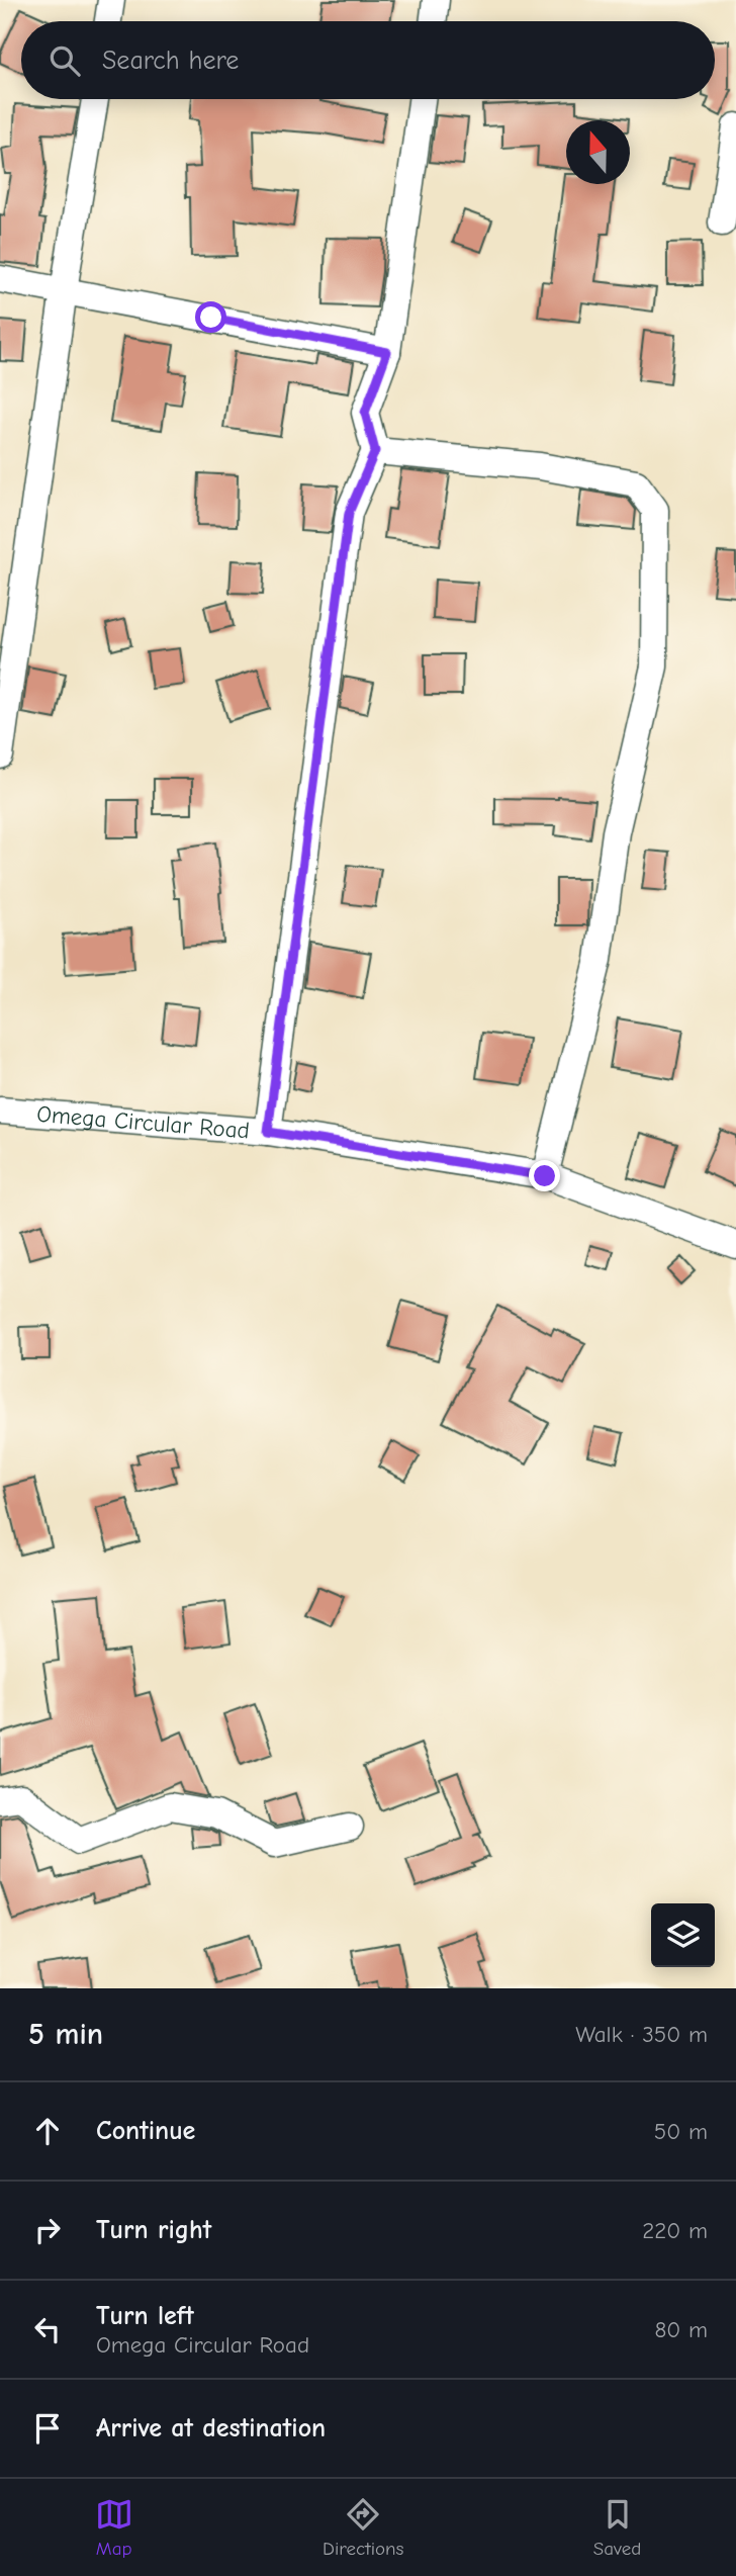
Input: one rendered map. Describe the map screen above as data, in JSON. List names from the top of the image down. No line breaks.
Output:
{"streets":{"street":["Omega Circular Road"]},"north":"top","page":{"search":"Search here","heading":["5 min","Walk · 350 m"],"list":[["Continue","50 m"],["Turn right","220 m"],["Turn left","Omega Circular Road","80 m"],"Arrive at destination"],"nav":["Map","Directions","Saved"]}}
